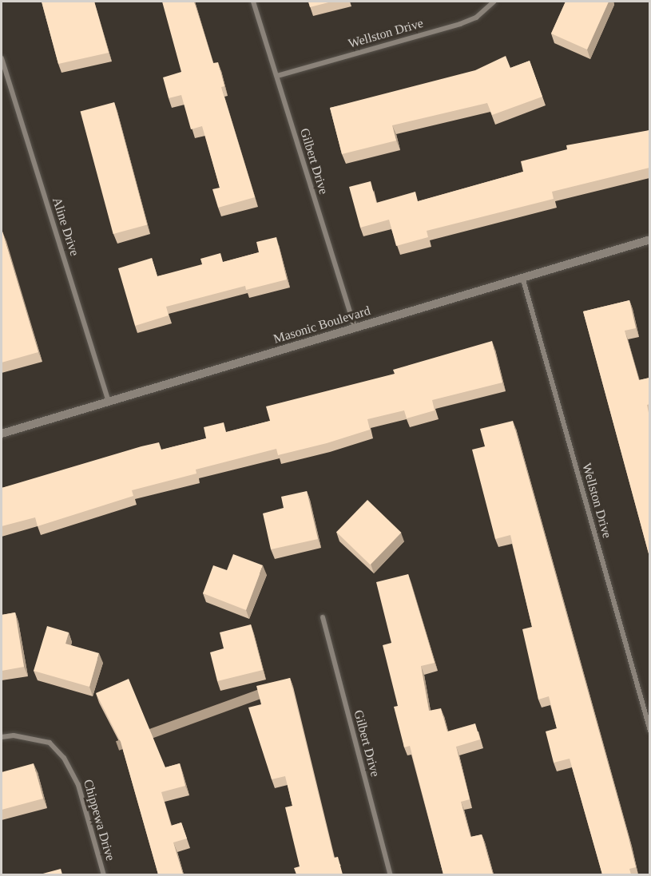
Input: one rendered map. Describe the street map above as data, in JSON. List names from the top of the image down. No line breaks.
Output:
{"streets":{"street":["Wellston Drive","Gilbert Drive","Aline Drive","Masonic Boulevard","Chippewa Drive"]},"crossings":[["Wellston Drive","Gilbert Drive"],["Wellston Drive","Masonic Boulevard"],["Gilbert Drive","Masonic Boulevard"],["Aline Drive","Masonic Boulevard"]]}
